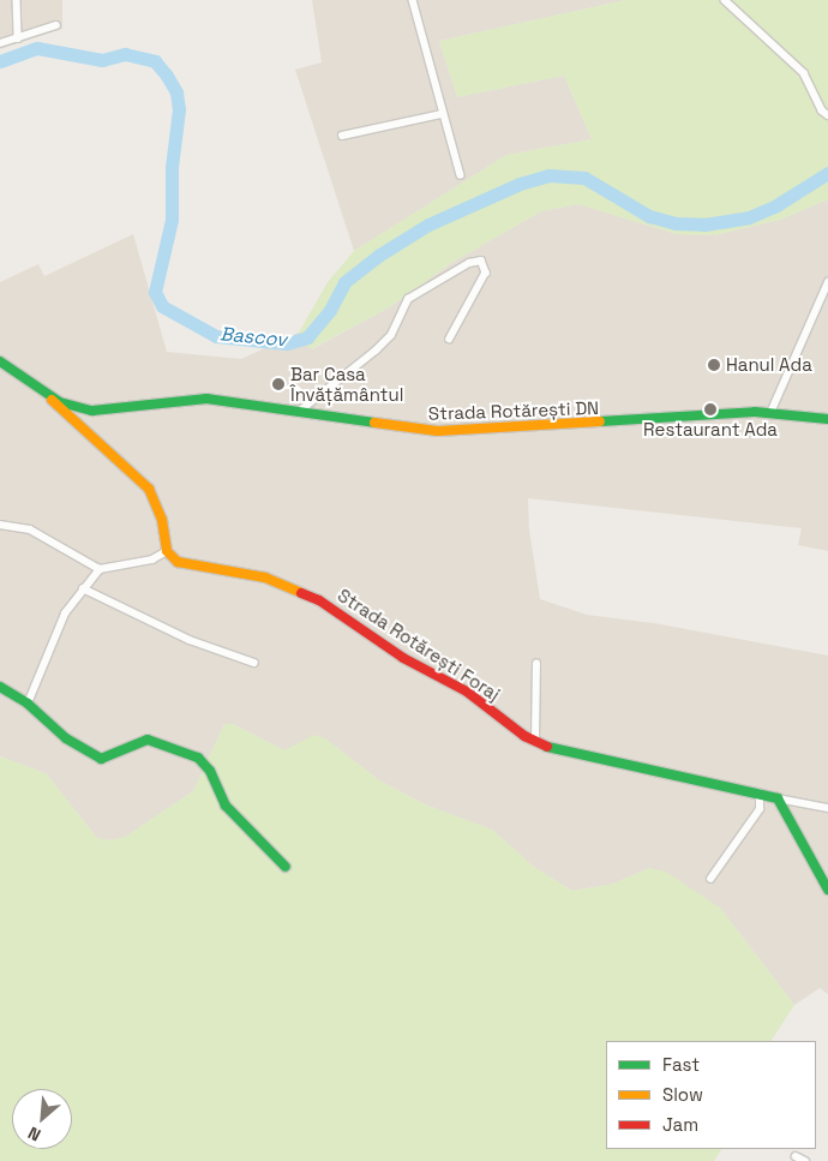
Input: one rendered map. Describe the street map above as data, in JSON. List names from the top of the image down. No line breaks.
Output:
{"streets":{"main road":["Strada Rotărești DN","Strada Rotărești Foraj"]},"water":["Bascov"],"places":["Hanul Ada","Bar Casa Învățământul","Restaurant Ada"],"legend":["Fast","Slow","Jam"],"north":"bottom left"}
